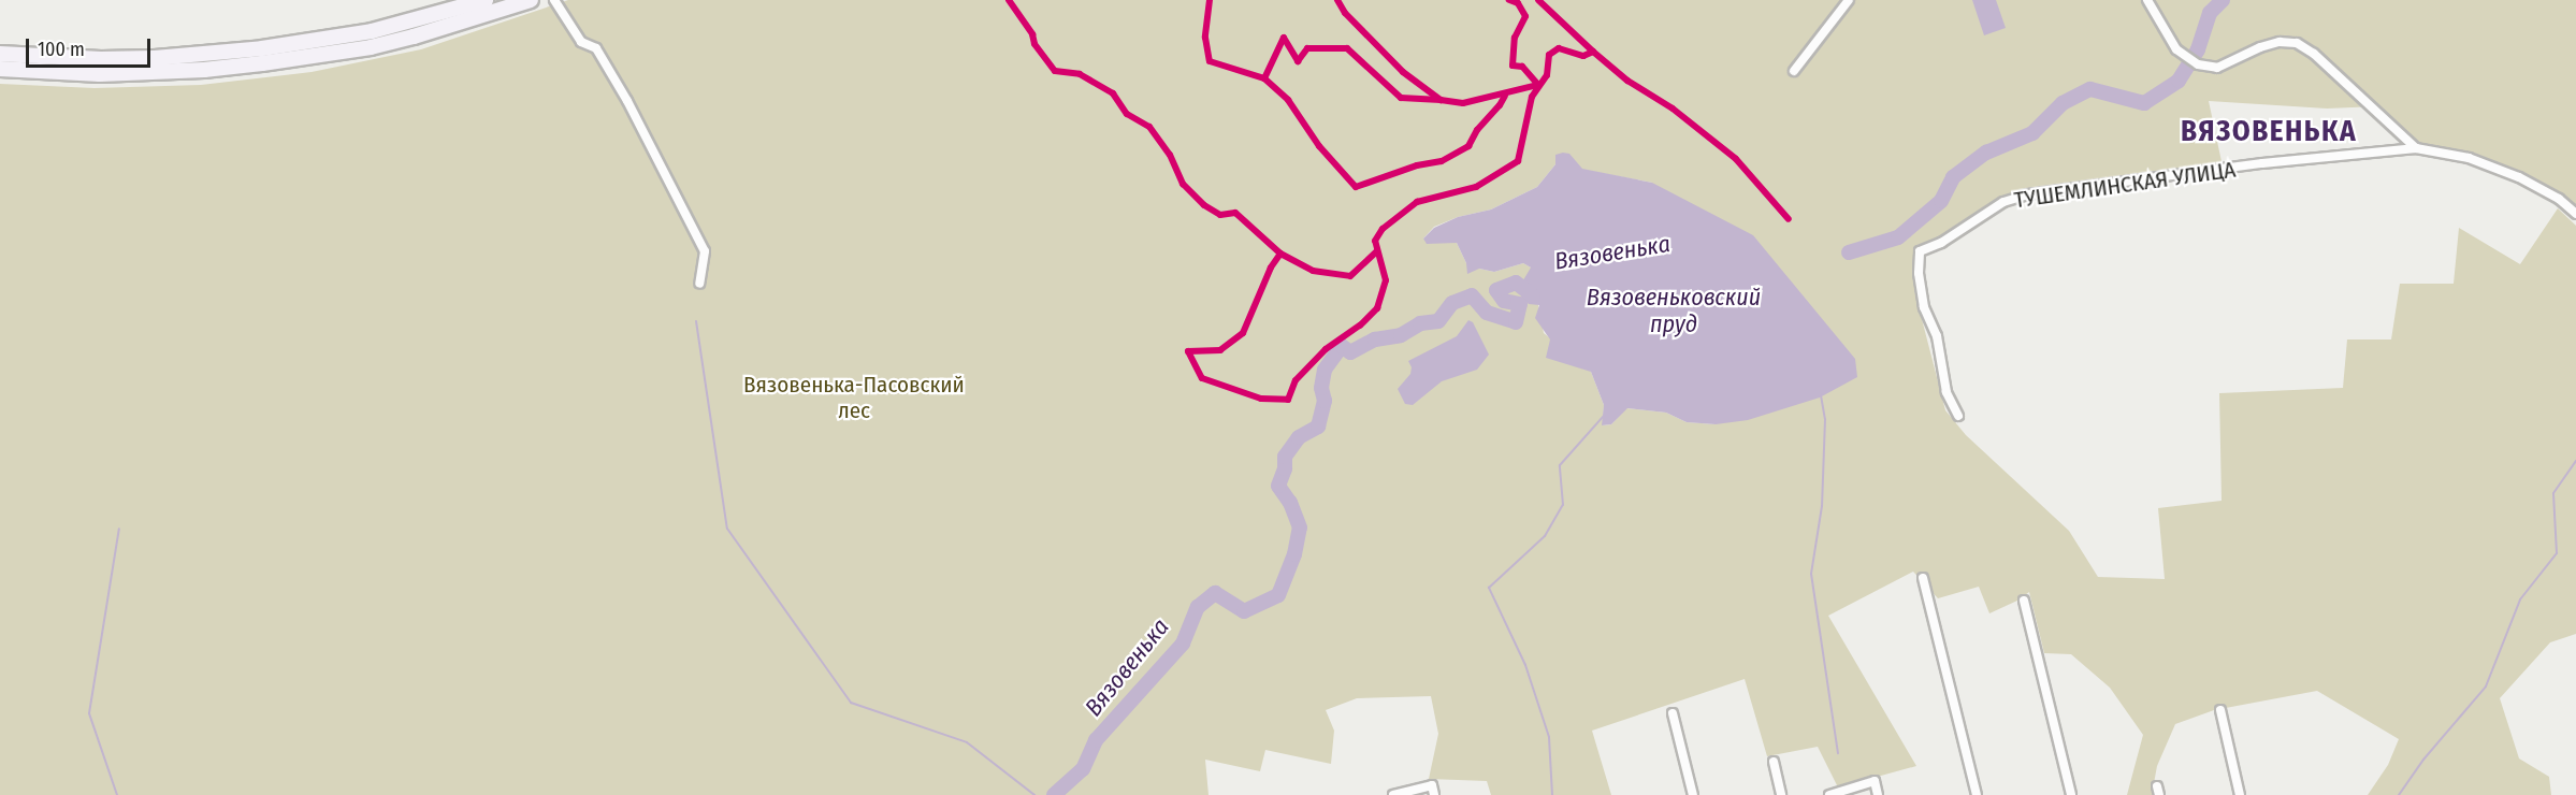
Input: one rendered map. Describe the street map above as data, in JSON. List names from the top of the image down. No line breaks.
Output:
{"streets":{"street":["ТУШЕМЛИНСКАЯ УЛИЦА"]},"districts":["ВЯЗОВЕНЬКА"],"water":["Вязовенька","Вязовеньковский пруд"],"parks":["Вязовенька-Пасовский лес"],"scale_bar":"100 m"}
